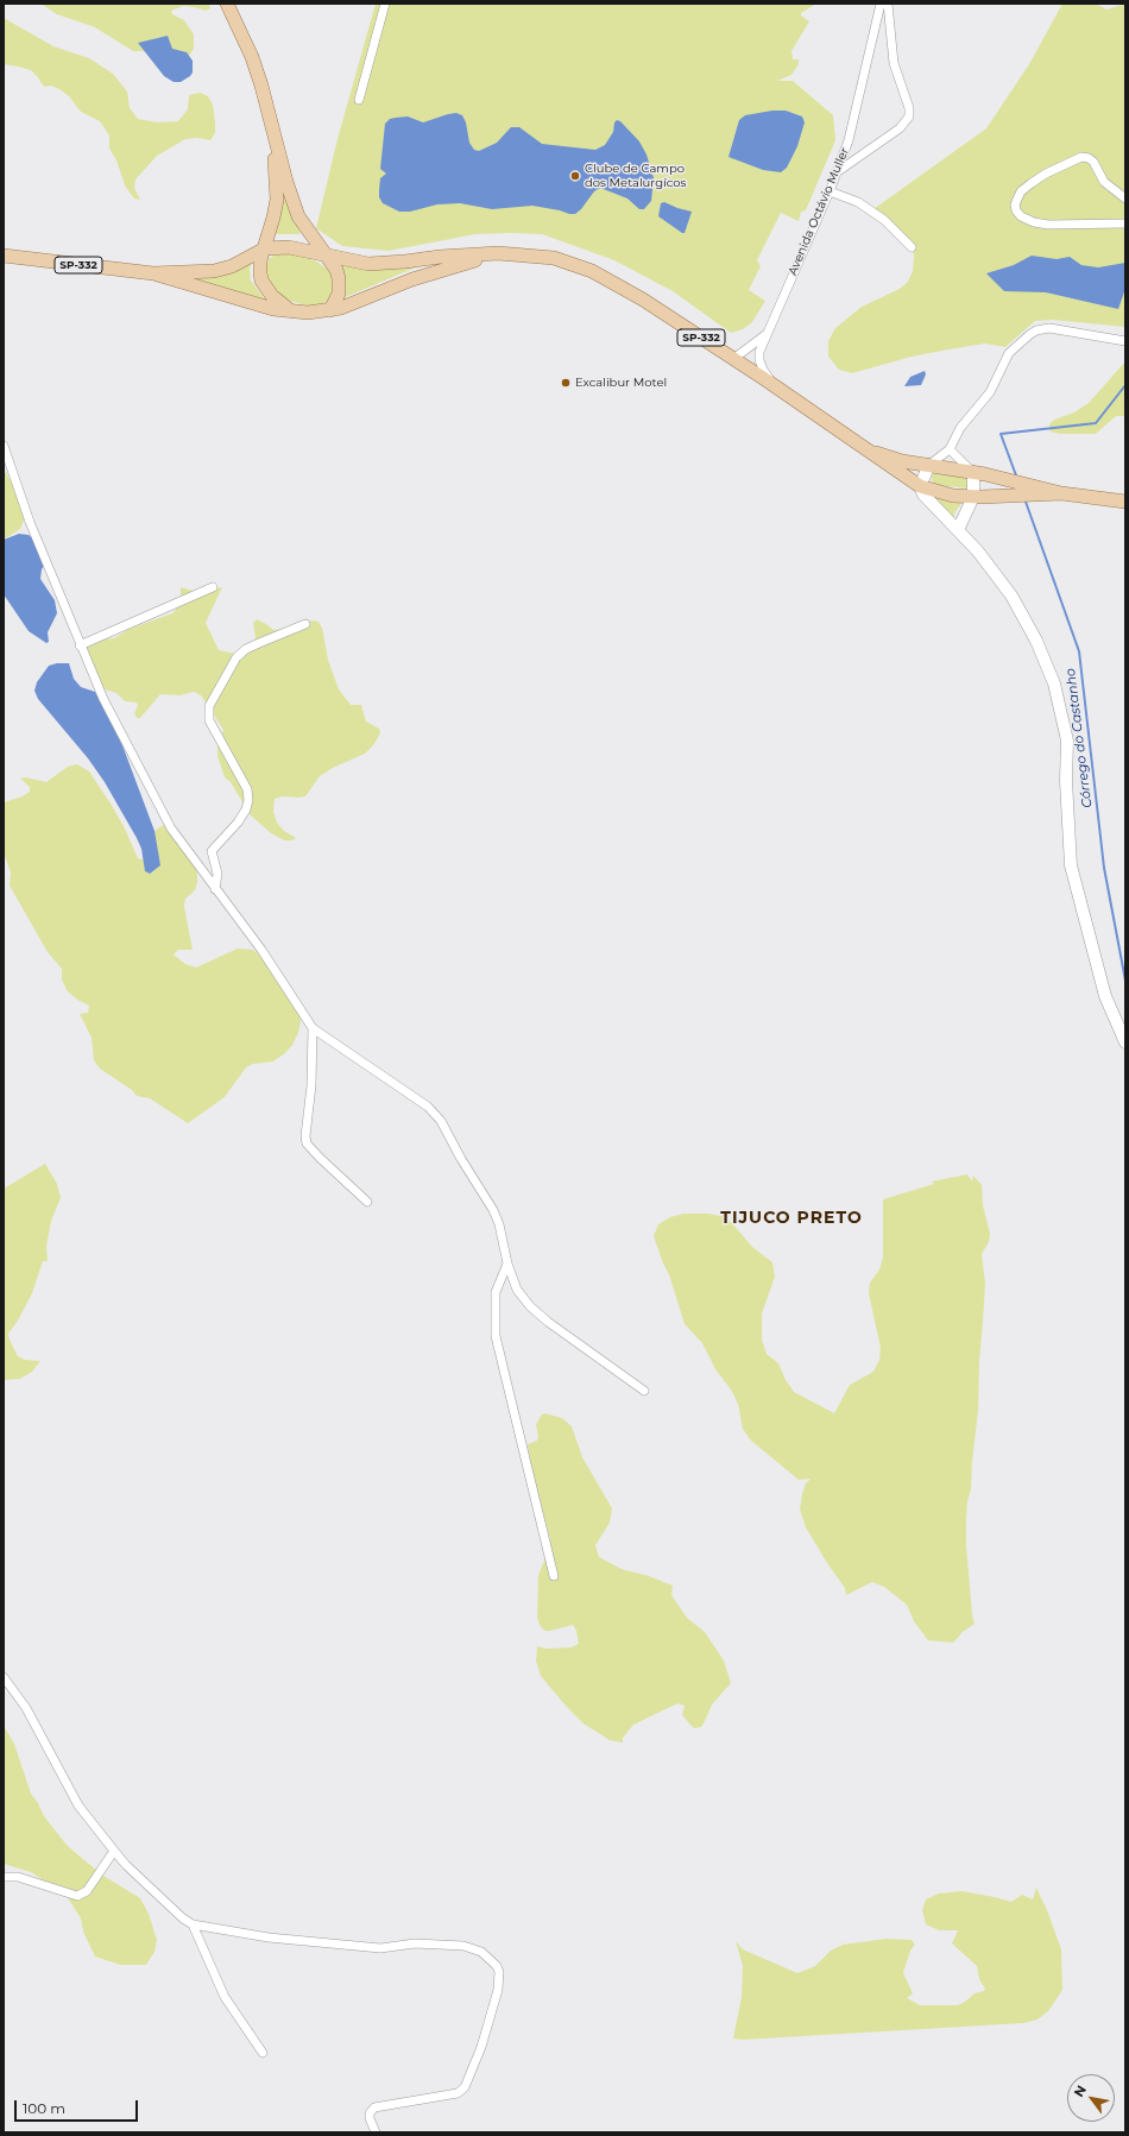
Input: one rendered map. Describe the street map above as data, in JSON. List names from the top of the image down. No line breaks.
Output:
{"streets":{"main road":["SP-332"],"street":["Avenida Octávio Muller"]},"crossings":[["Avenida Octávio Muller","SP-332"]],"districts":["TIJUCO PRETO"],"water":["Córrego do Castanho"],"places":["Clube de Campo dos Metalurgícos","Excalibur Motel"],"scale_bar":"100 m","north":"top left"}
